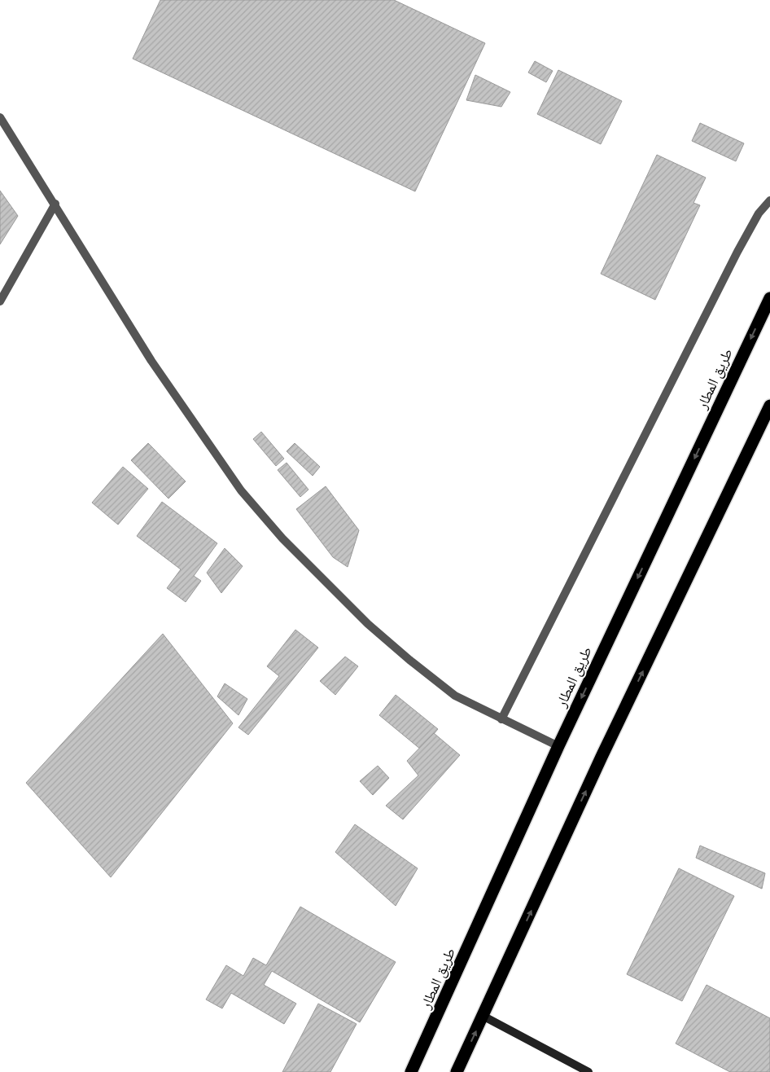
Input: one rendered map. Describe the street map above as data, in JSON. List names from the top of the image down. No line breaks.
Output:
{"streets":{"highway":["طريق المطار"]}}
